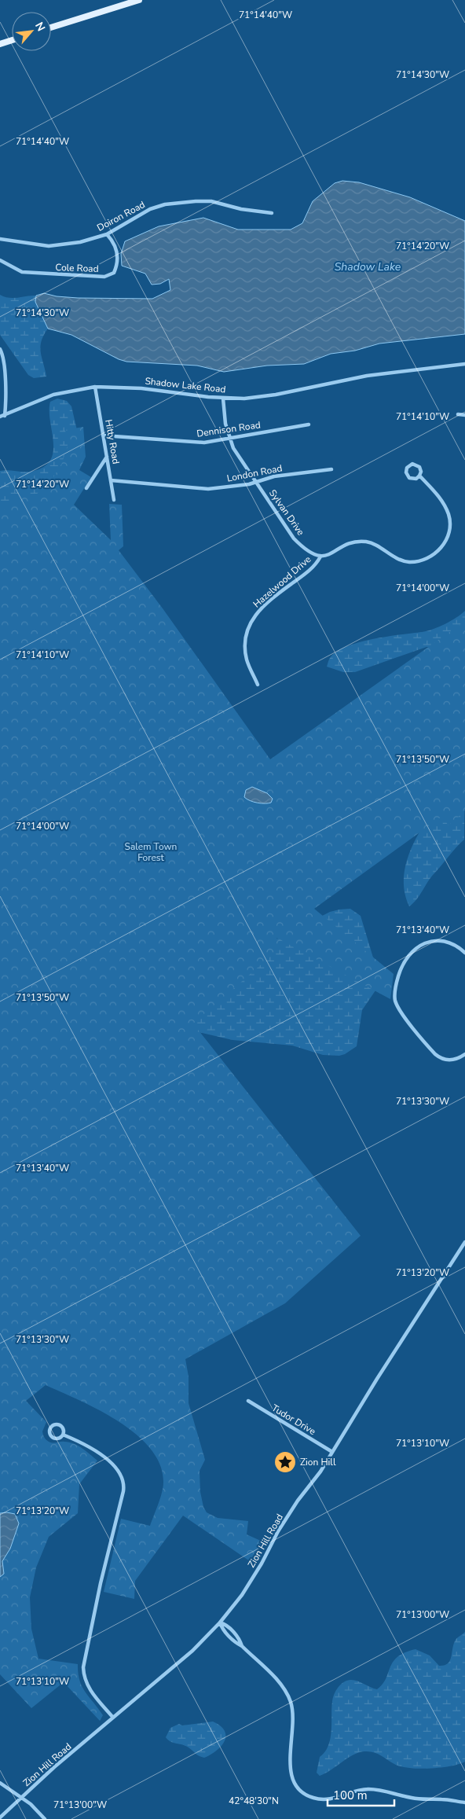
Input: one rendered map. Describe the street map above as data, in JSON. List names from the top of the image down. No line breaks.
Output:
{"streets":{"street":["Doiron Road","Cole Road","Shadow Lake Road","Dennison Road","Hitty Road","London Road","Sylvan Drive","Hazelwood Drive","Tudor Drive","Zion Hill Road"]},"crossings":[["Doiron Road","Cole Road"],["Shadow Lake Road","Hitty Road"],["Shadow Lake Road","Sylvan Drive"],["Dennison Road","Hitty Road"],["Dennison Road","Sylvan Drive"],["Hitty Road","London Road"],["London Road","Sylvan Drive"],["Sylvan Drive","Hazelwood Drive"],["Tudor Drive","Zion Hill Road"]],"water":["Shadow Lake"],"parks":["Salem Town Forest"],"places":{"place":["Zion Hill"]},"scale_bar":"100 m","north":"top right","coordinates":["71°14'40\"W","71°14'30\"W","71°14'20\"W","71°14'10\"W","71°14'00\"W","71°13'50\"W","71°13'40\"W","71°13'30\"W","71°13'20\"W","71°13'10\"W","71°13'00\"W","42°48'30\"N"]}
